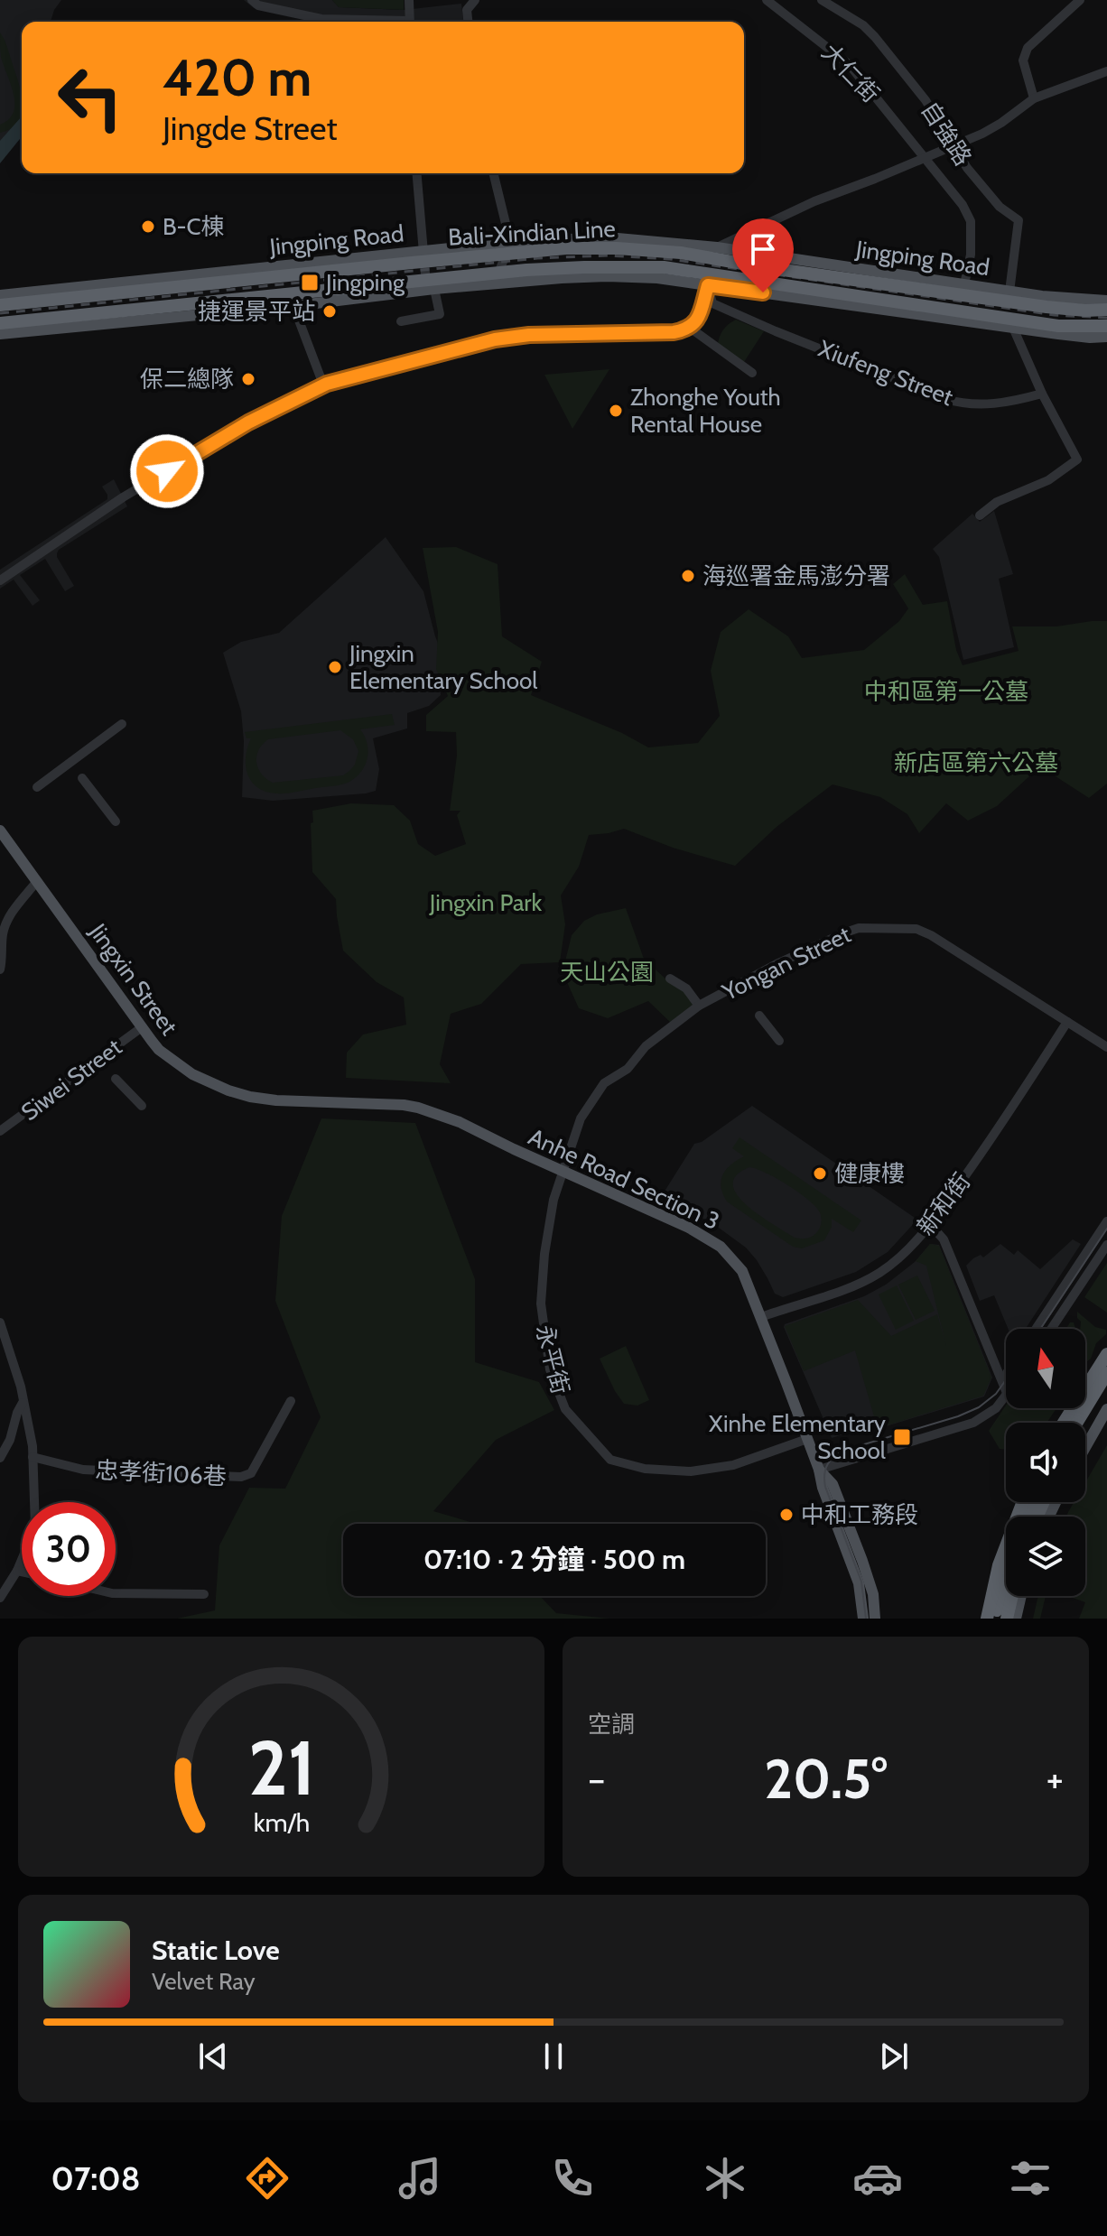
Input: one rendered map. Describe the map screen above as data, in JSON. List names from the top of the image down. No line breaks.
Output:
{"streets":{"highway":["Bali-Xindian Line"],"main road":["Jingping Road","Jingxin Street","Anhe Road Section 3"],"street":["大仁街","自強路","Xiufeng Street","Yongan Street","Siwei Street","新和街","永平街","忠孝街106巷"]},"crossings":[["大仁街","Jingping Road"],["自強路","Jingping Road"],["Yongan Street","Anhe Road Section 3"],["Yongan Street","新和街"],["Yongan Street","永平街"],["Jingxin Street","Siwei Street"],["Jingxin Street","Anhe Road Section 3"],["Anhe Road Section 3","新和街"],["Anhe Road Section 3","永平街"]],"parks":["中和區第一公墓","新店區第六公墓","Jingxin Park","天山公園"],"places":{"other":["B-C棟","捷運景平站","保二總隊","Zhonghe Youth Rental House","海巡署金馬澎分署","Jingxin Elementary School","健康樓","中和工務段"],"transit":["Jingping","Xinhe Elementary School"]},"north":"top","page":{"turn":["420 m","Jingde Street"],"limit":"30","trip":"07:10 · 2 分鐘 · 500 m","tile":"空調","heat":["−","20.5°","+"],"song":["Static Love","Velvet Ray"],"tabs":"07:08","gauge":["21","km/h"]}}
